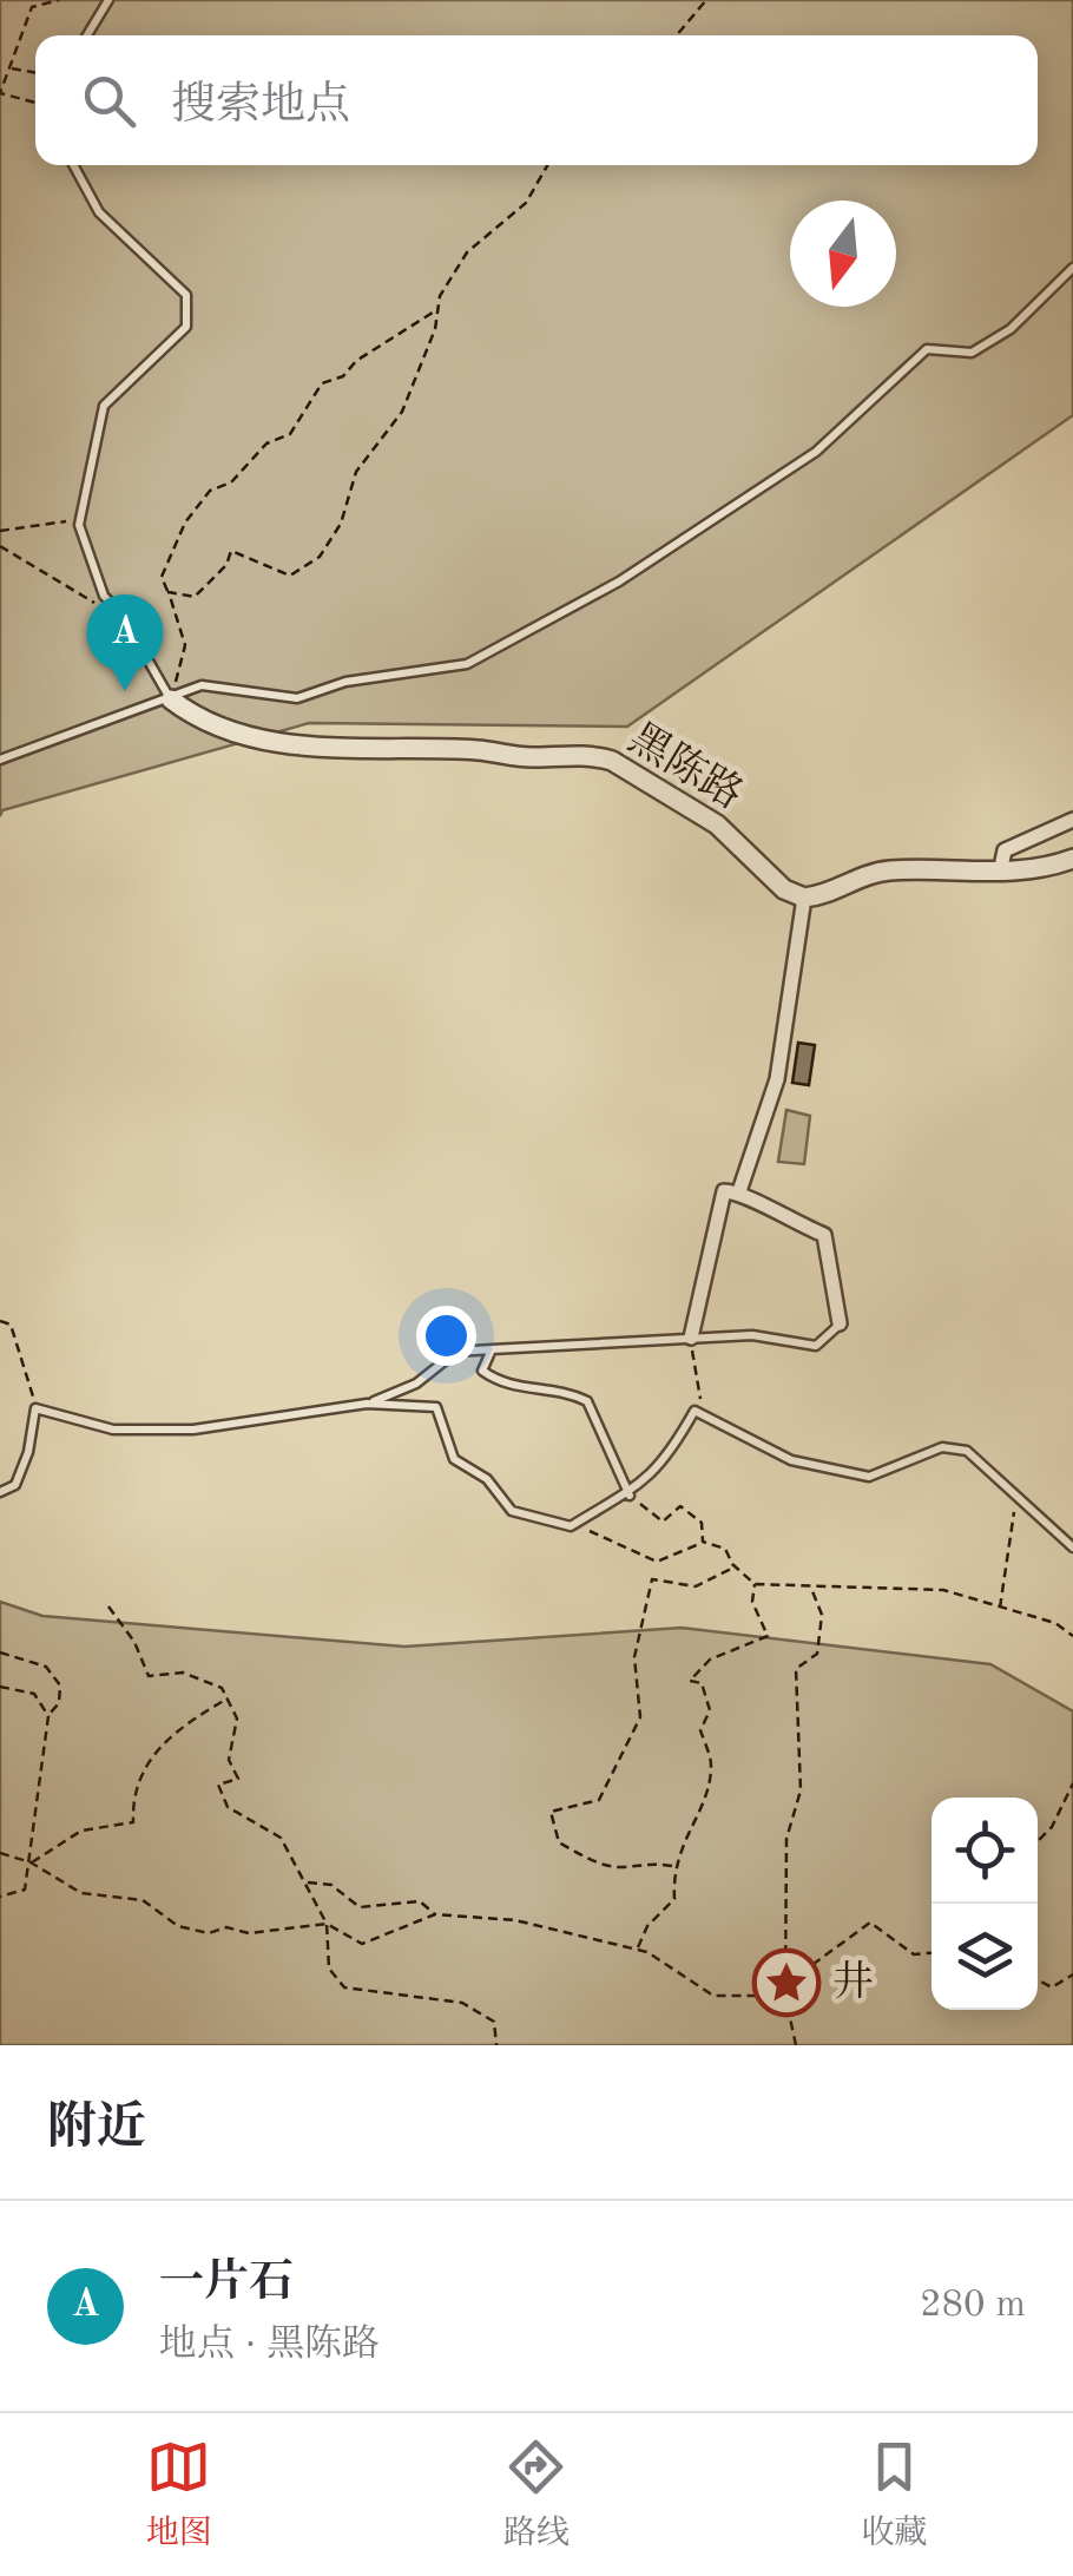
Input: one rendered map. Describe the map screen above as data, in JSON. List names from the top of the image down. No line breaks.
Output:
{"streets":{"street":["黑陈路"]},"places":{"place":["井"]},"north":"bottom","page":{"search":"搜索地点","pins":"A","heading":"附近","list":[{"mark":"A","name":"一片石","note":"地点 · 黑陈路","value":"280 m"}],"nav":["地图","路线","收藏"]}}
